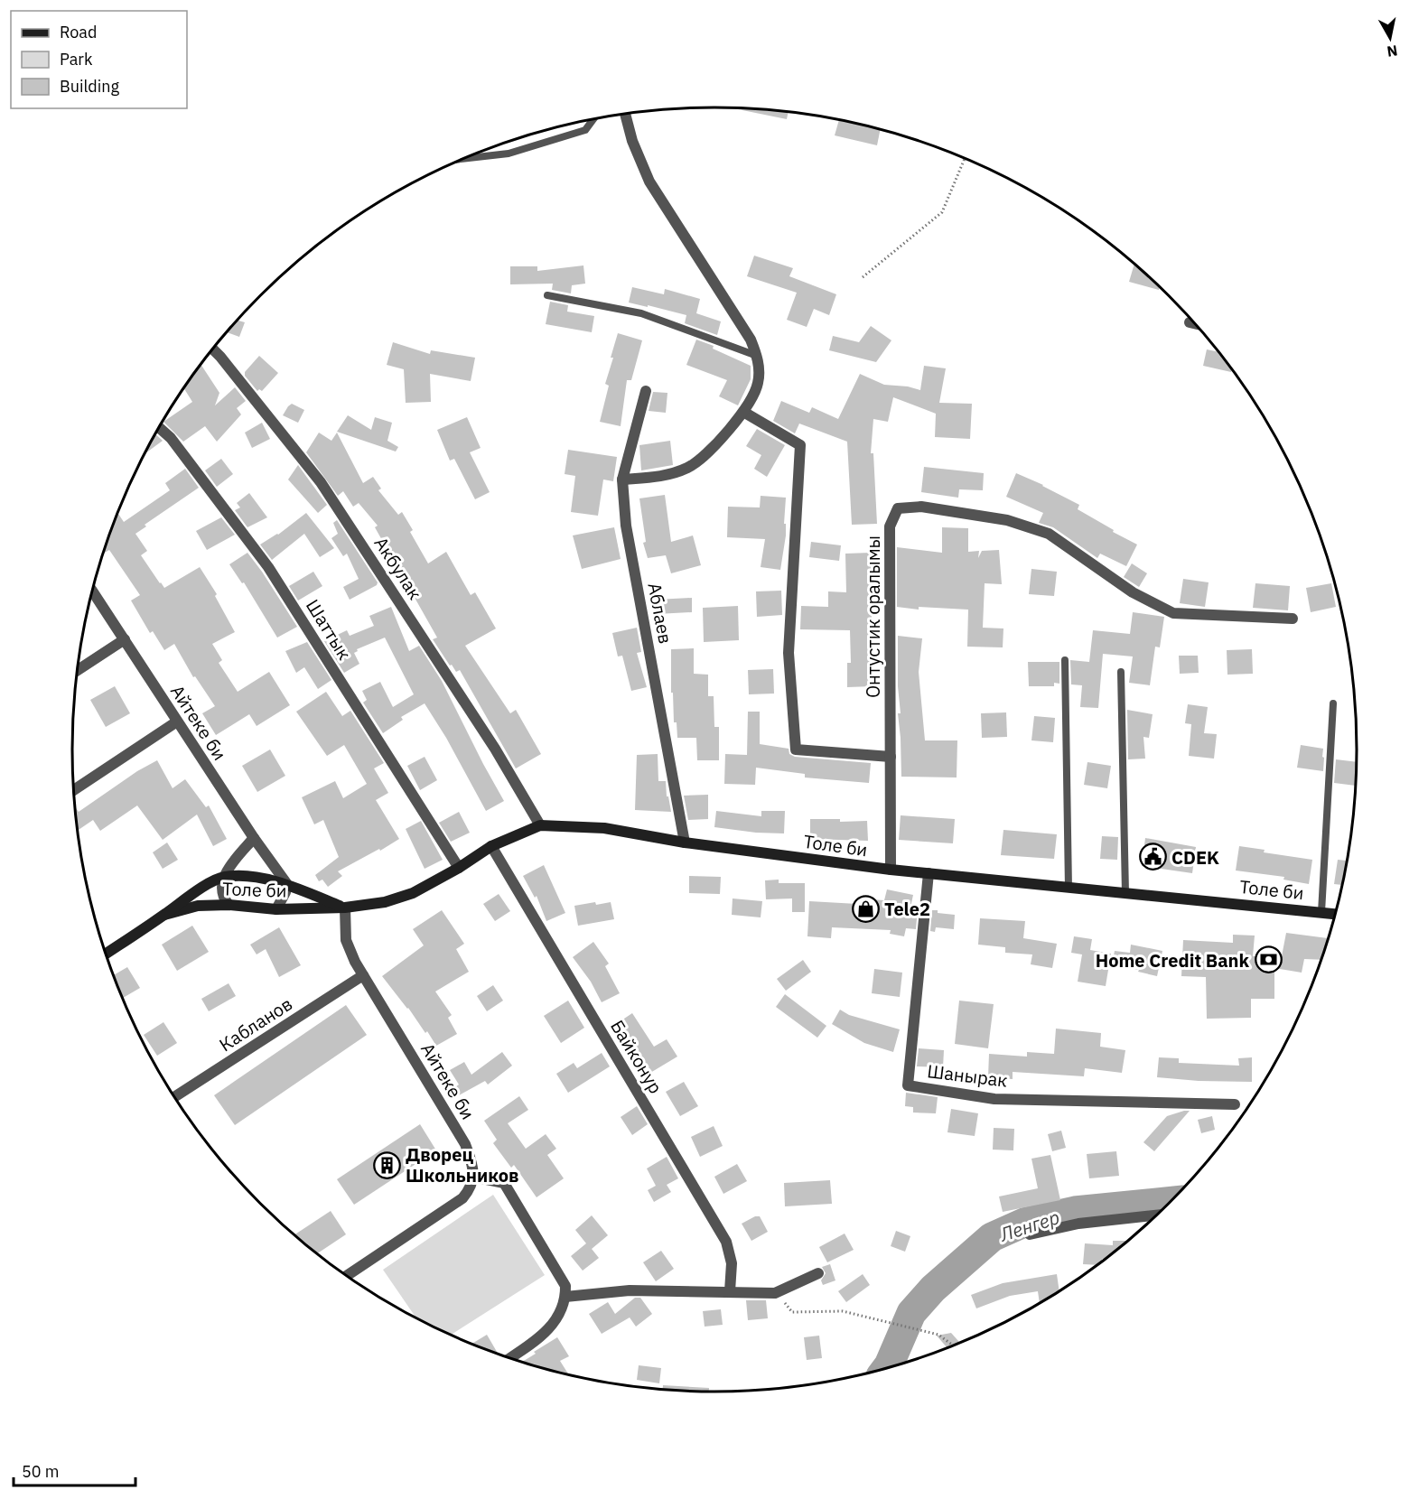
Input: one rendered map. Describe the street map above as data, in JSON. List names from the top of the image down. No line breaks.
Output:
{"streets":{"main road":["Толе би"],"street":["Акбулак","Аблаев","Онтустик оралымы","Шаттык","Айтеке би","Кабланов","Байконур","Шанырак"]},"crossings":[["Акбулак","Толе би"],["Аблаев","Толе би"],["Онтустик оралымы","Толе би"],["Шаттык","Толе би"],["Айтеке би","Толе би"],["Айтеке би","Кабланов"],["Толе би","Байконур"],["Толе би","Шанырак"]],"water":["Ленгер"],"places":{"public building":["CDEK"],"shop":["Tele2"],"bank":["Home Credit Bank"],"building":["Дворец Школьников"]},"legend":["Road","Park","Building"],"scale_bar":"50 m","north":"bottom"}
